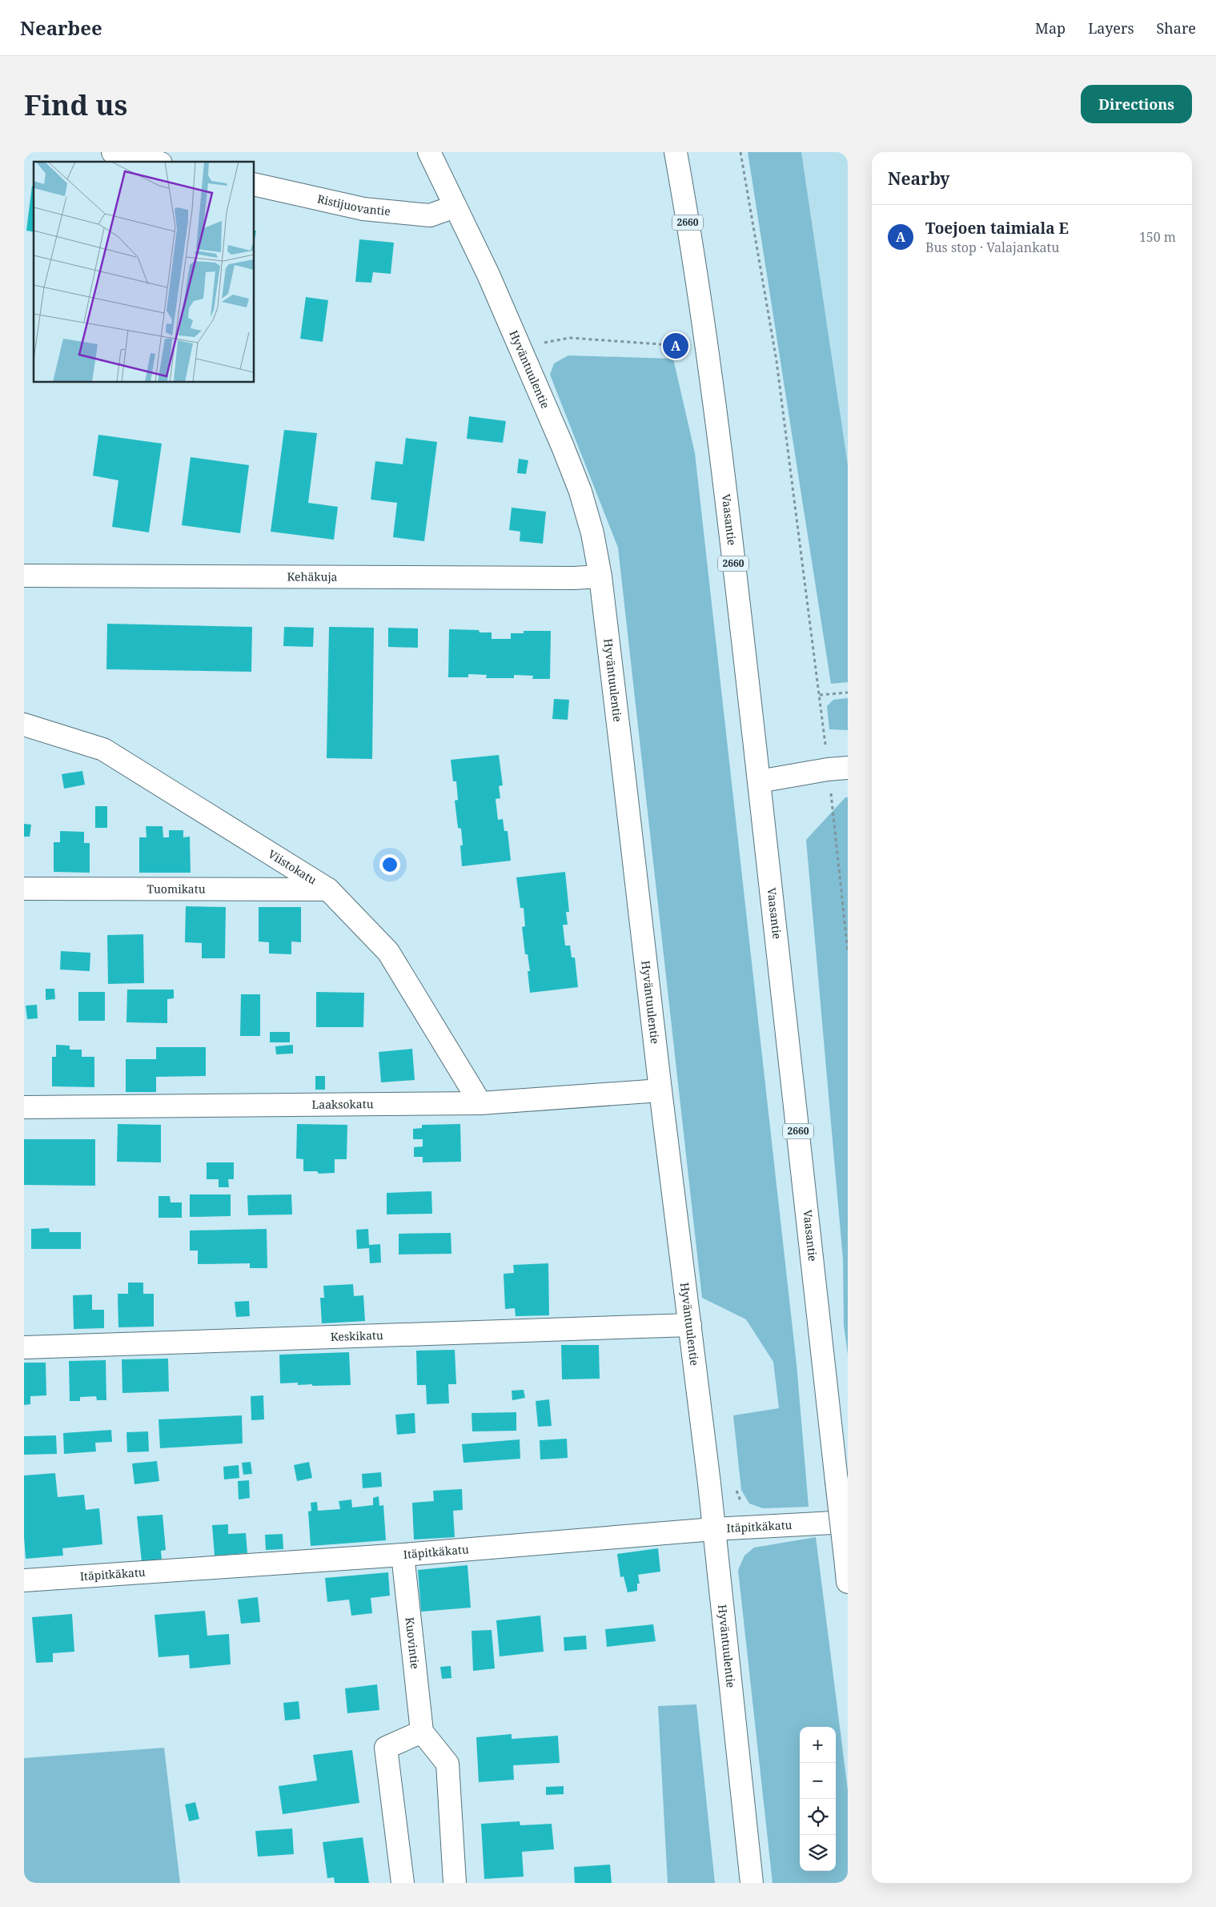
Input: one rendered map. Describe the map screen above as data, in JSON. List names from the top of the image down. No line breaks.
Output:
{"streets":{"street":["Ristijuovantie","2660","Hyväntuulentie","Vaasantie","Kehäkuja","Viistokatu","Tuomikatu","Laaksokatu","Keskikatu","Itäpitkäkatu","Kuovintie"]},"crossings":[["Ristijuovantie","Hyväntuulentie"],["2660","Vaasantie"],["Hyväntuulentie","Kehäkuja"],["Hyväntuulentie","Laaksokatu"],["Hyväntuulentie","Keskikatu"],["Hyväntuulentie","Itäpitkäkatu"],["Viistokatu","Tuomikatu"],["Viistokatu","Laaksokatu"],["Itäpitkäkatu","Kuovintie"]],"page":{"header":"Nearbee","nav":["Map","Layers","Share"],"buttons":"Directions","title":"Find us","heading":"Nearby","list":[{"mark":"A","name":"Toejoen taimiala E","note":"Bus stop · Valajankatu","value":"150 m"}],"pins":"A","map_buttons":["+","−"]}}
